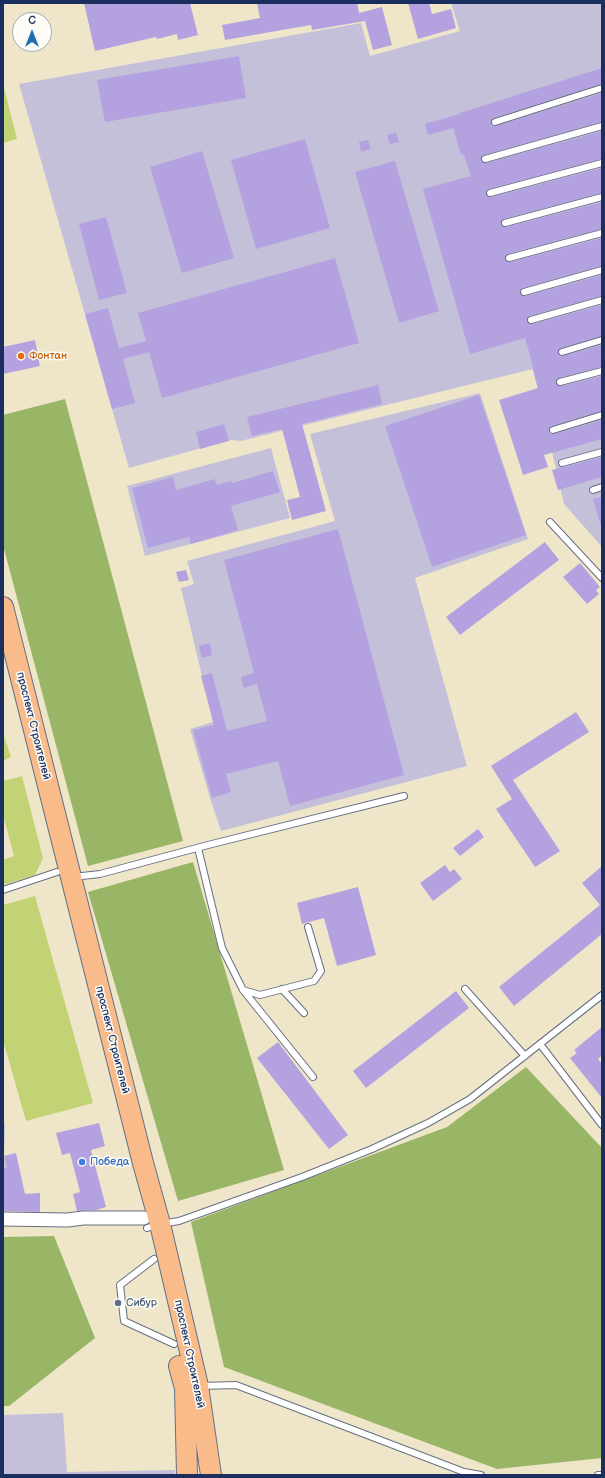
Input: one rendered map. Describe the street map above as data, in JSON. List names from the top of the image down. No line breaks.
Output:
{"streets":{"main road":["проспект Строителей"]},"places":["Фонтан","Победа","Сибур"],"north":"top"}
